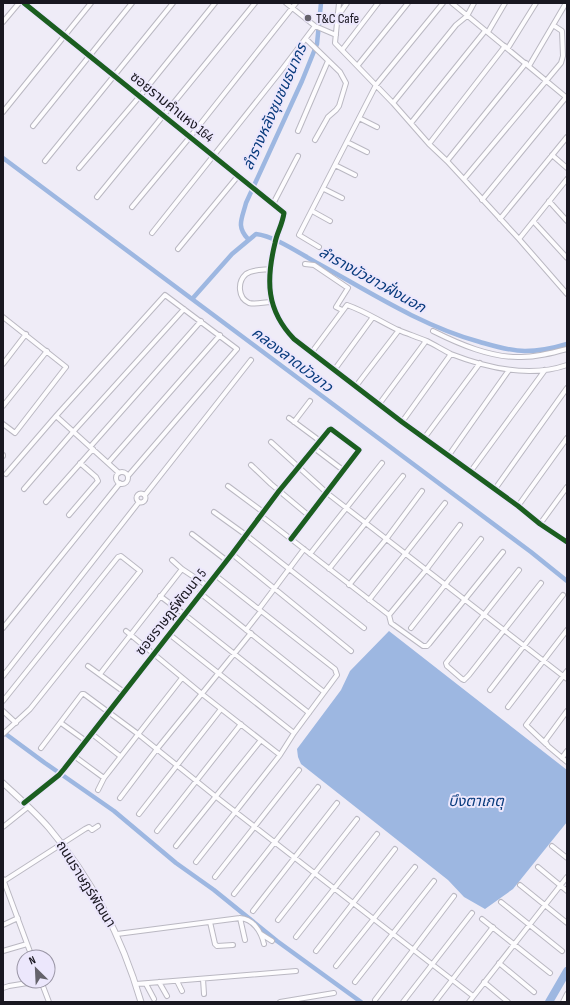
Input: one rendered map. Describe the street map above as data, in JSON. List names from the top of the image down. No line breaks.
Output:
{"streets":{"street":["ซอยรามคำแหง 164","ซอยราษฎร์พัฒนา 5","ถนนราษฏร์พัฒนา"]},"crossings":[["ซอยราษฎร์พัฒนา 5","ถนนราษฏร์พัฒนา"]],"water":["ลำรางหลังชุมชนธนากร","ลำรางบัวขาวฝั่งนอก","คลองลาดบัวขาว","บึงตาเกตุ"],"places":["T&C Cafe"],"north":"top left"}
